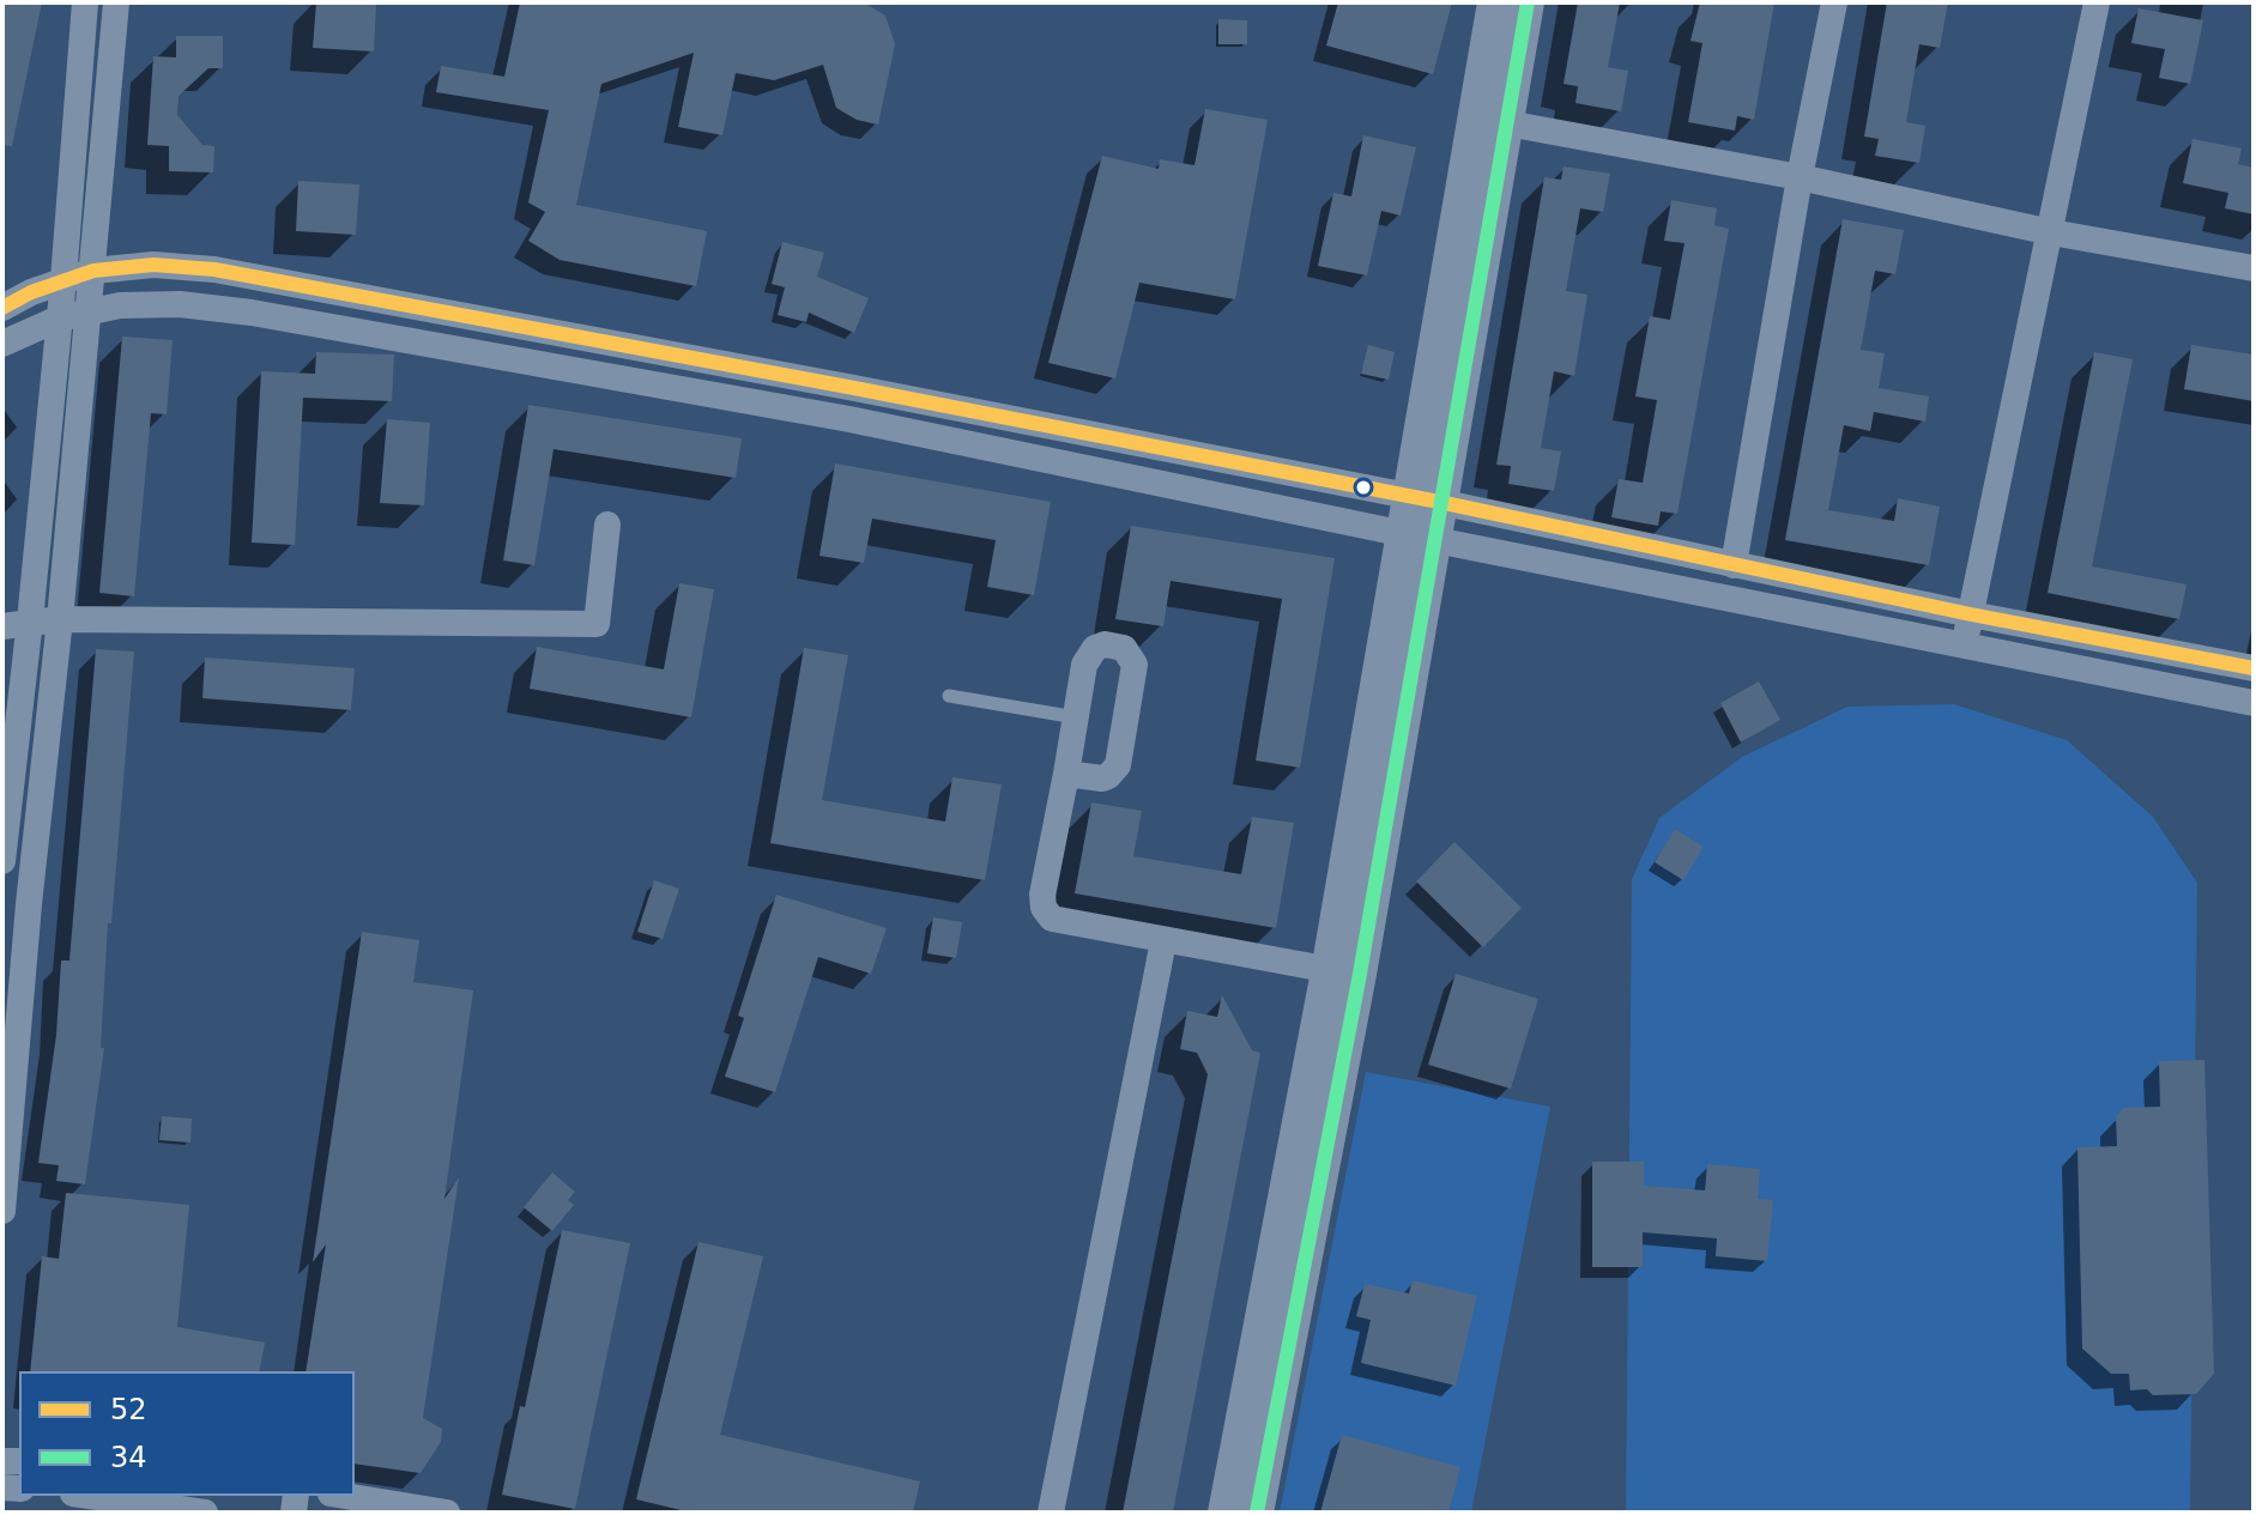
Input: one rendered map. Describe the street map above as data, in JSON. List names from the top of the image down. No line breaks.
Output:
{"lines":["transit line 34","transit line 52"],"legend":["52","34"]}
